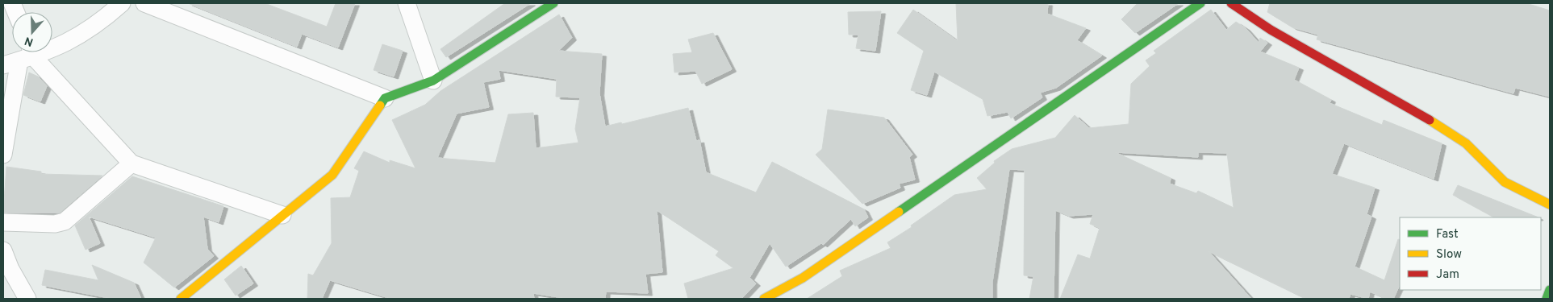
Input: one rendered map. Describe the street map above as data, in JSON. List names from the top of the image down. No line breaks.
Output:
{"legend":["Fast","Slow","Jam"],"north":"bottom"}
